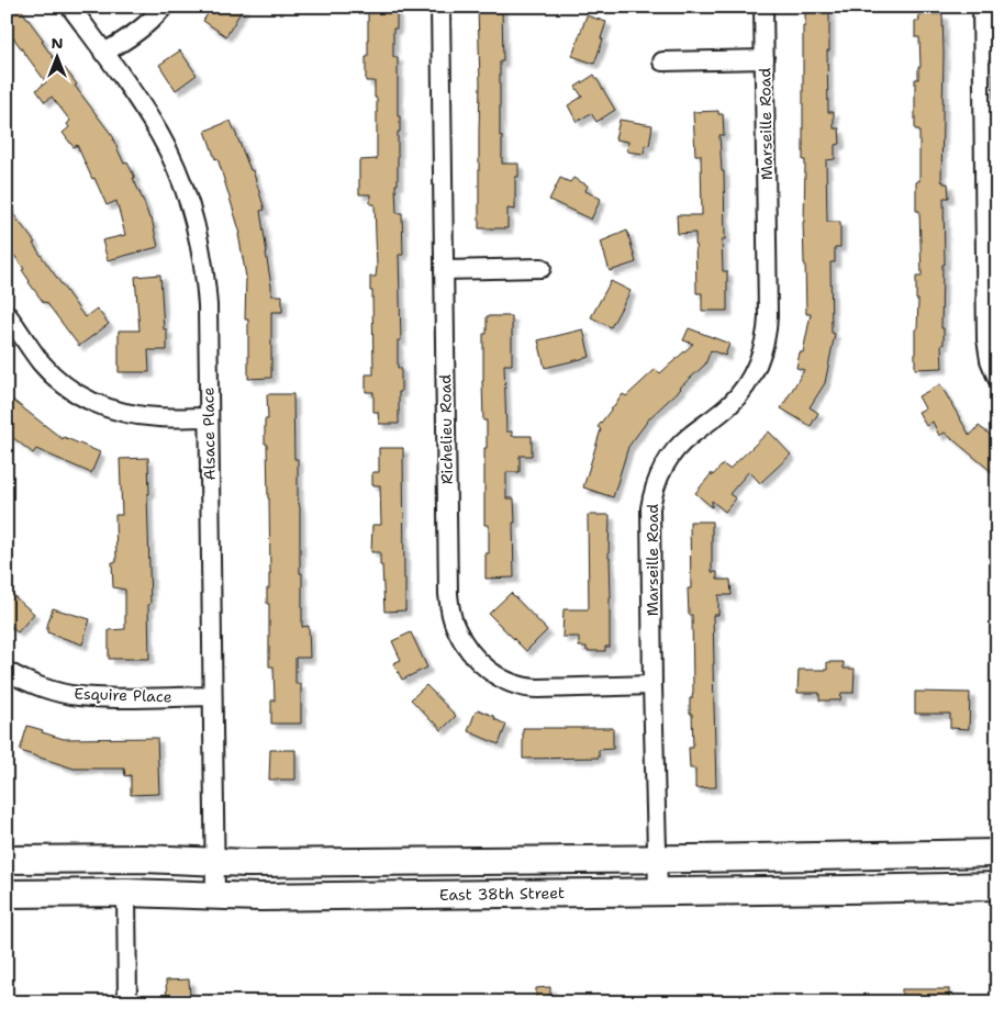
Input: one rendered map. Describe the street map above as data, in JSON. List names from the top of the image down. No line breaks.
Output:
{"streets":{"main road":["East 38th Street"],"street":["Marseille Road","Richelieu Road","Alsace Place","Esquire Place"]},"crossings":[["Marseille Road","Richelieu Road"],["Marseille Road","East 38th Street"],["Alsace Place","Esquire Place"],["Alsace Place","East 38th Street"]],"north":"top"}
